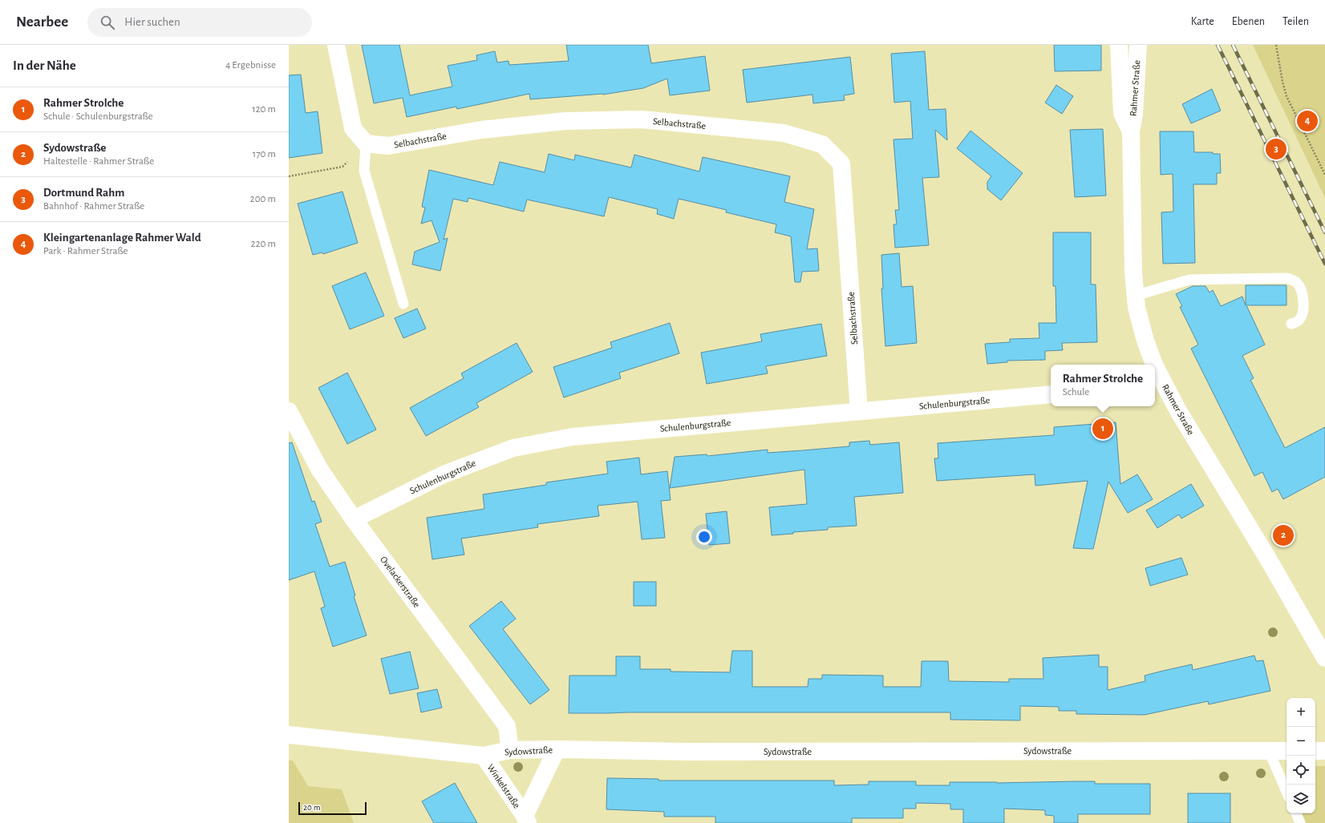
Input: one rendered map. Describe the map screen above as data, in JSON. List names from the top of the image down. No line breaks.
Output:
{"streets":{"street":["Rahmer Straße","Selbachstraße","Schulenburgstraße","Ovelackerstraße","Sydowstraße","Winkelstraße"]},"crossings":[["Selbachstraße","Schulenburgstraße"],["Schulenburgstraße","Ovelackerstraße"],["Ovelackerstraße","Sydowstraße"],["Sydowstraße","Winkelstraße"]],"scale_bar":"20 m","page":{"header":"Nearbee","search":"Hier suchen","nav":["Karte","Ebenen","Teilen"],"heading":["In der Nähe","4 Ergebnisse"],"list":[{"mark":"1","name":"Rahmer Strolche","note":"Schule · Schulenburgstraße","value":"120 m"},{"mark":"2","name":"Sydowstraße","note":"Haltestelle · Rahmer Straße","value":"170 m"},{"mark":"3","name":"Dortmund Rahm","note":"Bahnhof · Rahmer Straße","value":"200 m"},{"mark":"4","name":"Kleingartenanlage Rahmer Wald","note":"Park · Rahmer Straße","value":"220 m"}],"pins":["4","3","1","2"],"popup":["Rahmer Strolche","Schule"],"map_buttons":["+","−"],"scale":"20 m"}}
